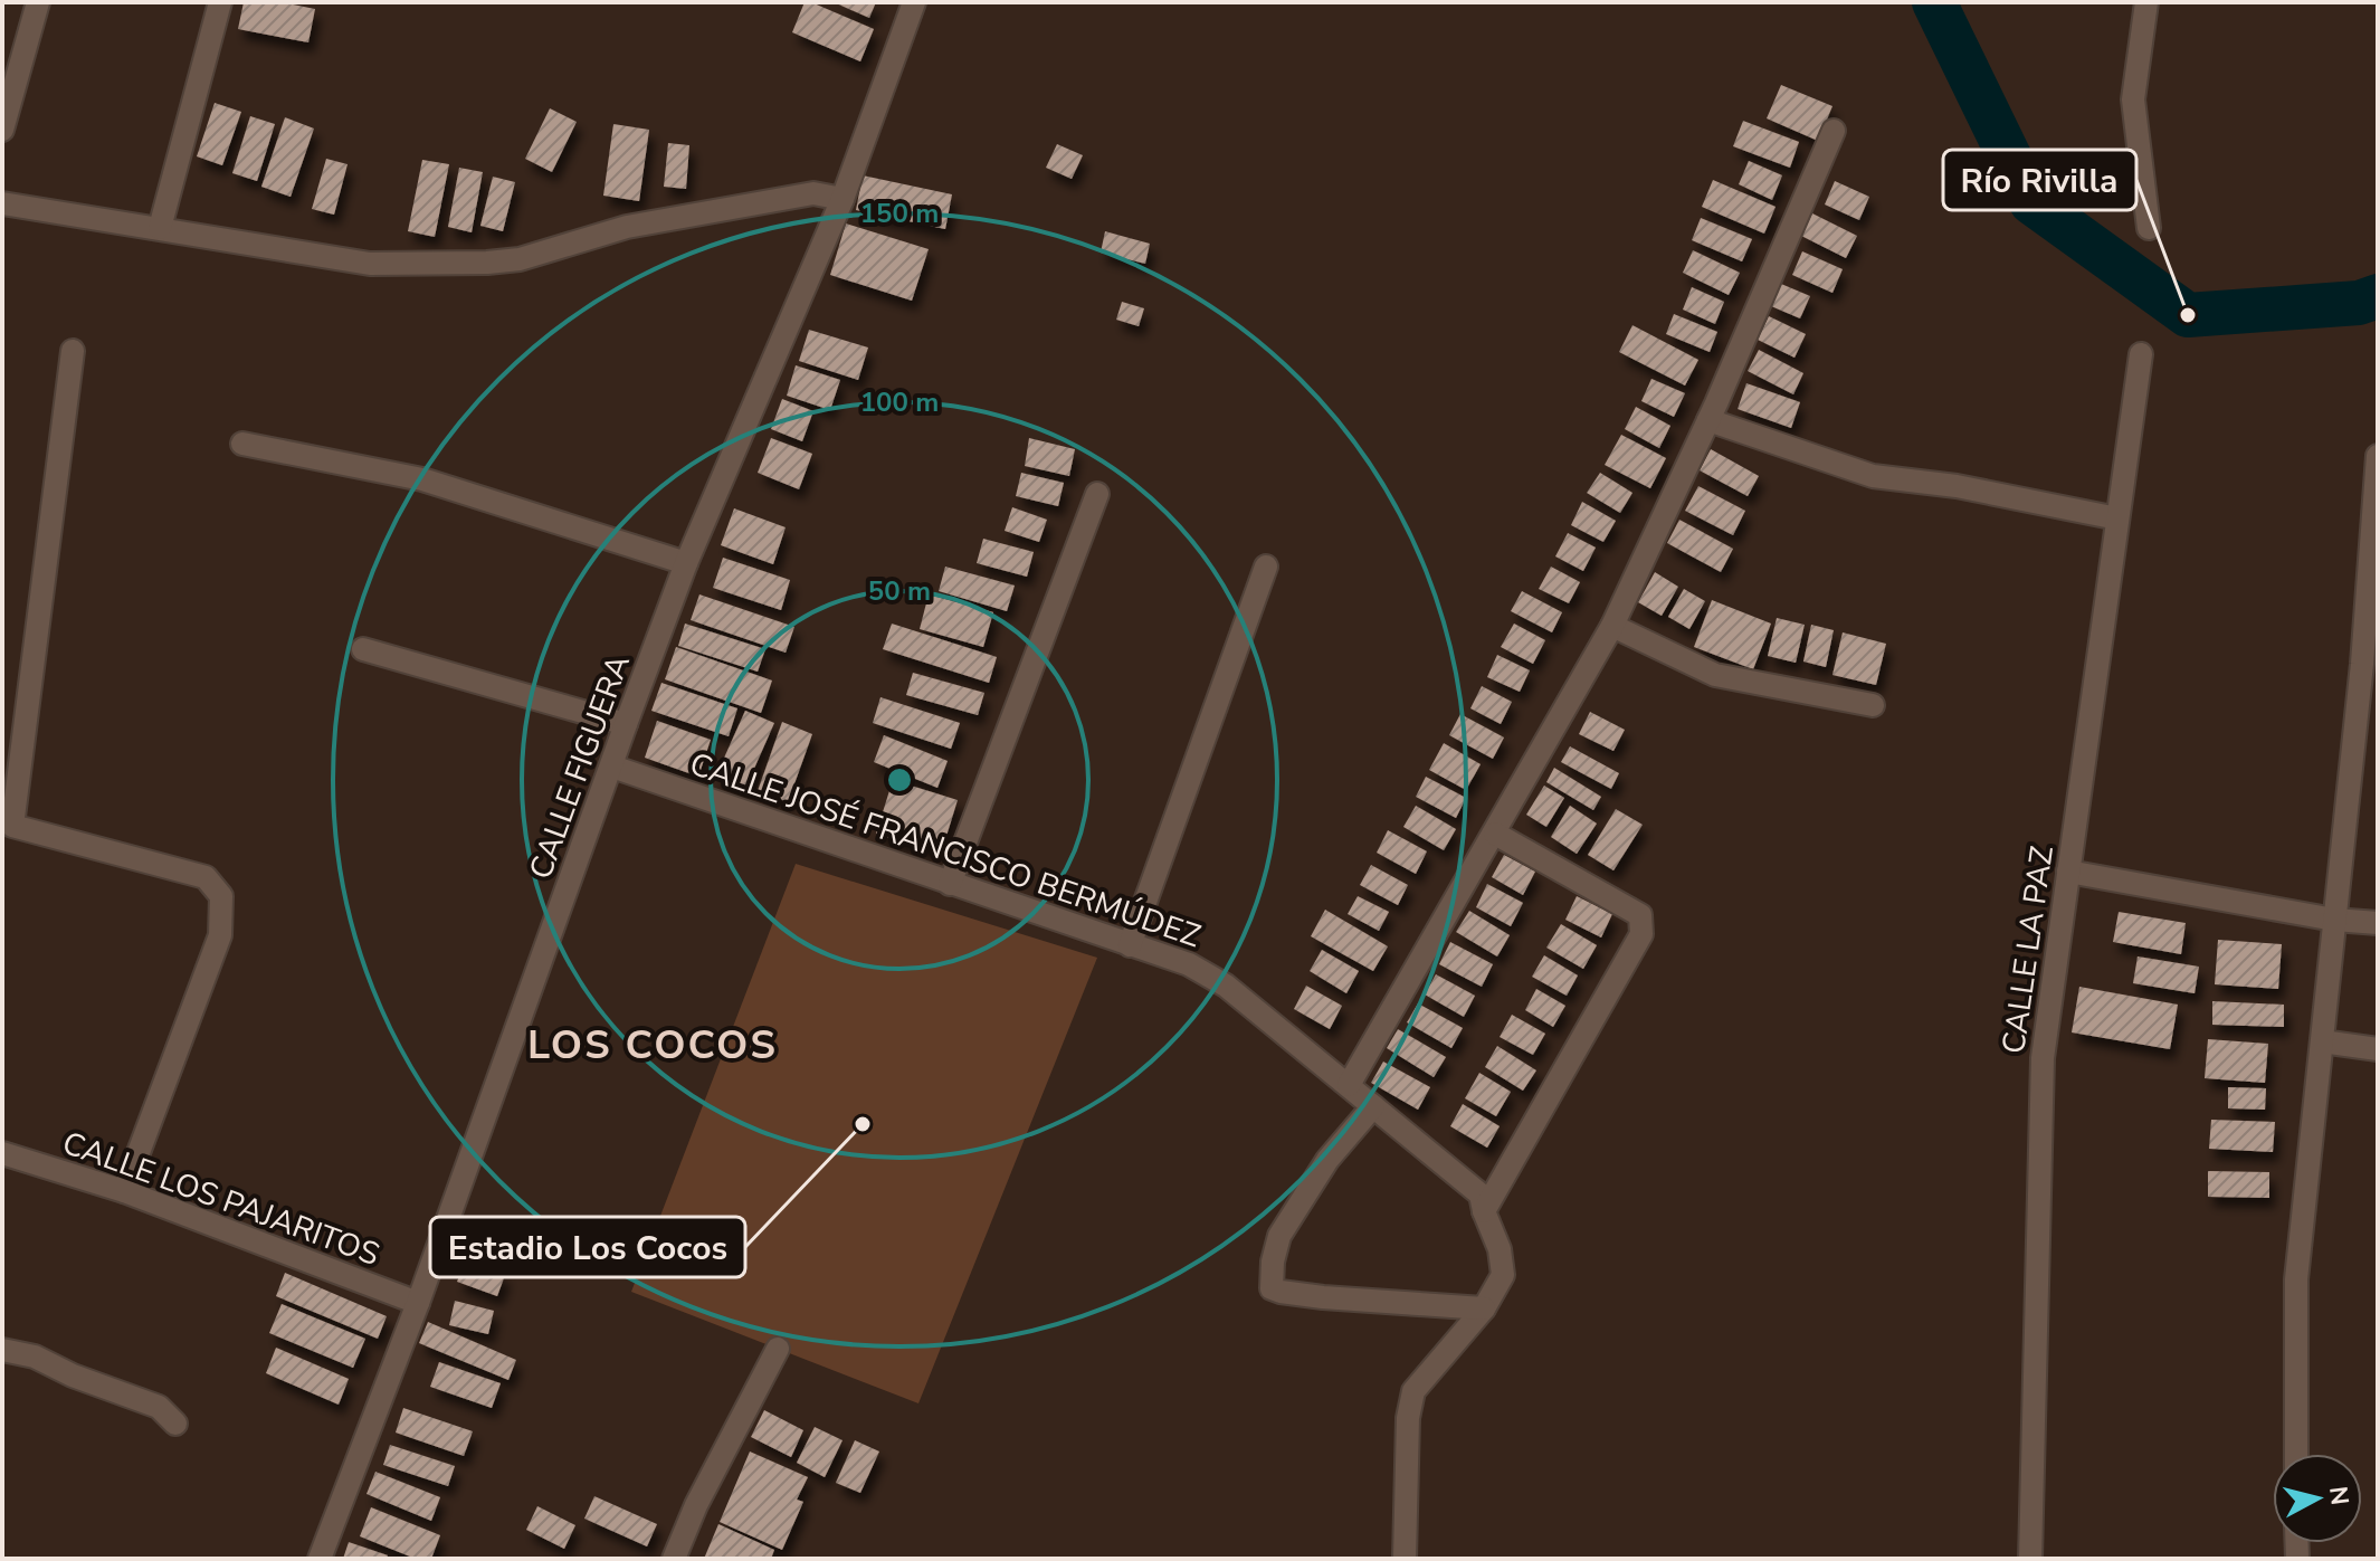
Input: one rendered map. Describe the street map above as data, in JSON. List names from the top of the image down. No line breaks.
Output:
{"streets":{"street":["CALLE FIGUERA","CALLE JOSÉ FRANCISCO BERMÚDEZ","CALLE LA PAZ","CALLE LOS PAJARITOS"]},"crossings":[["CALLE FIGUERA","CALLE JOSÉ FRANCISCO BERMÚDEZ"],["CALLE FIGUERA","CALLE LOS PAJARITOS"]],"districts":["LOS COCOS"],"places":["Río Rivilla","Estadio Los Cocos"],"north":"right","rings":["150 m","100 m","50 m"]}
